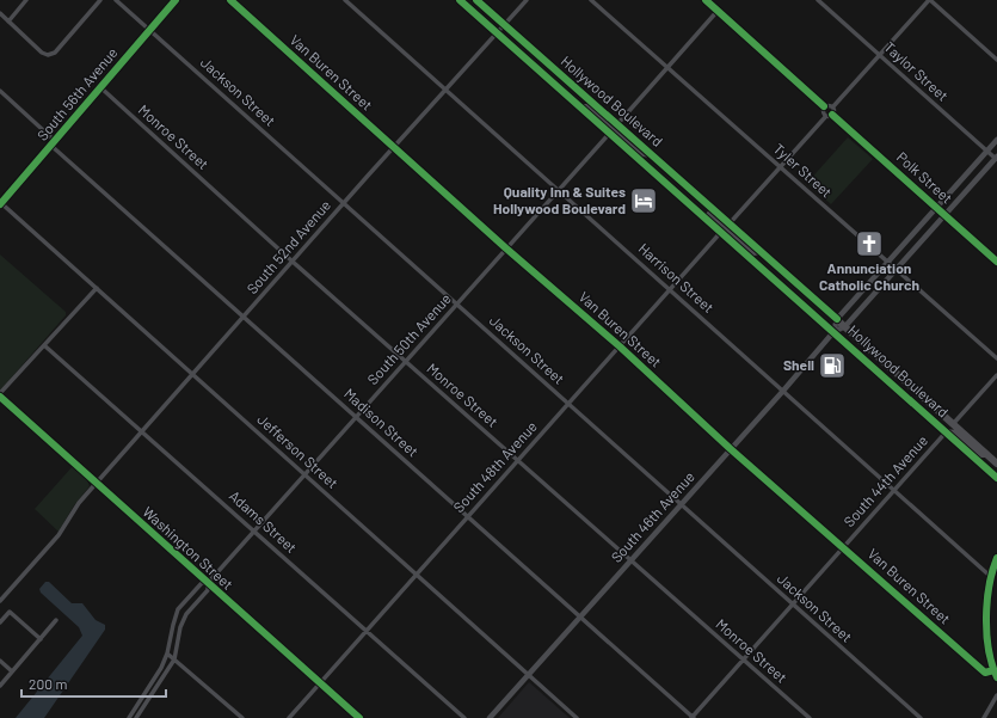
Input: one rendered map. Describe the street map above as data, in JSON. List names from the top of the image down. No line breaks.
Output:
{"streets":{"highway":["Hollywood Boulevard"],"street":["Taylor Street","Van Buren Street","Jackson Street","South 56th Avenue","Monroe Street","Tyler Street","Polk Street","South 52nd Avenue","Harrison Street","South 50th Avenue","Madison Street","Jefferson Street","South 48th Avenue","South 44th Avenue","South 46th Avenue","Adams Street","Washington Street"]},"crossings":[["Van Buren Street","South 52nd Avenue"],["Van Buren Street","South 50th Avenue"],["Van Buren Street","South 48th Avenue"],["Van Buren Street","South 44th Avenue"],["Van Buren Street","South 46th Avenue"],["Jackson Street","South 56th Avenue"],["Jackson Street","South 52nd Avenue"],["Jackson Street","South 50th Avenue"],["Jackson Street","South 48th Avenue"],["Jackson Street","South 44th Avenue"],["Jackson Street","South 46th Avenue"],["South 56th Avenue","Monroe Street"],["South 56th Avenue","Madison Street"],["South 56th Avenue","Jefferson Street"],["Hollywood Boulevard","South 52nd Avenue"],["Hollywood Boulevard","South 50th Avenue"],["Hollywood Boulevard","South 48th Avenue"],["Hollywood Boulevard","South 44th Avenue"],["Hollywood Boulevard","South 46th Avenue"],["Monroe Street","South 52nd Avenue"],["Monroe Street","South 50th Avenue"],["Monroe Street","South 48th Avenue"],["Monroe Street","South 44th Avenue"],["Monroe Street","South 46th Avenue"],["South 52nd Avenue","Harrison Street"],["South 52nd Avenue","Madison Street"],["South 52nd Avenue","Jefferson Street"],["South 52nd Avenue","Adams Street"],["South 52nd Avenue","Washington Street"],["Harrison Street","South 50th Avenue"],["Harrison Street","South 48th Avenue"],["Harrison Street","South 44th Avenue"],["Harrison Street","South 46th Avenue"],["South 50th Avenue","Madison Street"],["South 50th Avenue","Jefferson Street"],["South 50th Avenue","Adams Street"],["South 50th Avenue","Washington Street"],["Madison Street","South 48th Avenue"],["Madison Street","South 44th Avenue"],["Madison Street","South 46th Avenue"],["Jefferson Street","South 48th Avenue"],["Jefferson Street","South 46th Avenue"],["South 48th Avenue","Adams Street"],["South 48th Avenue","Washington Street"]],"places":{"hotel":["Quality Inn & Suites Hollywood Boulevard"],"church":["Annunciation Catholic Church"],"fuel station":["Shell"]},"scale_bar":"200 m"}
